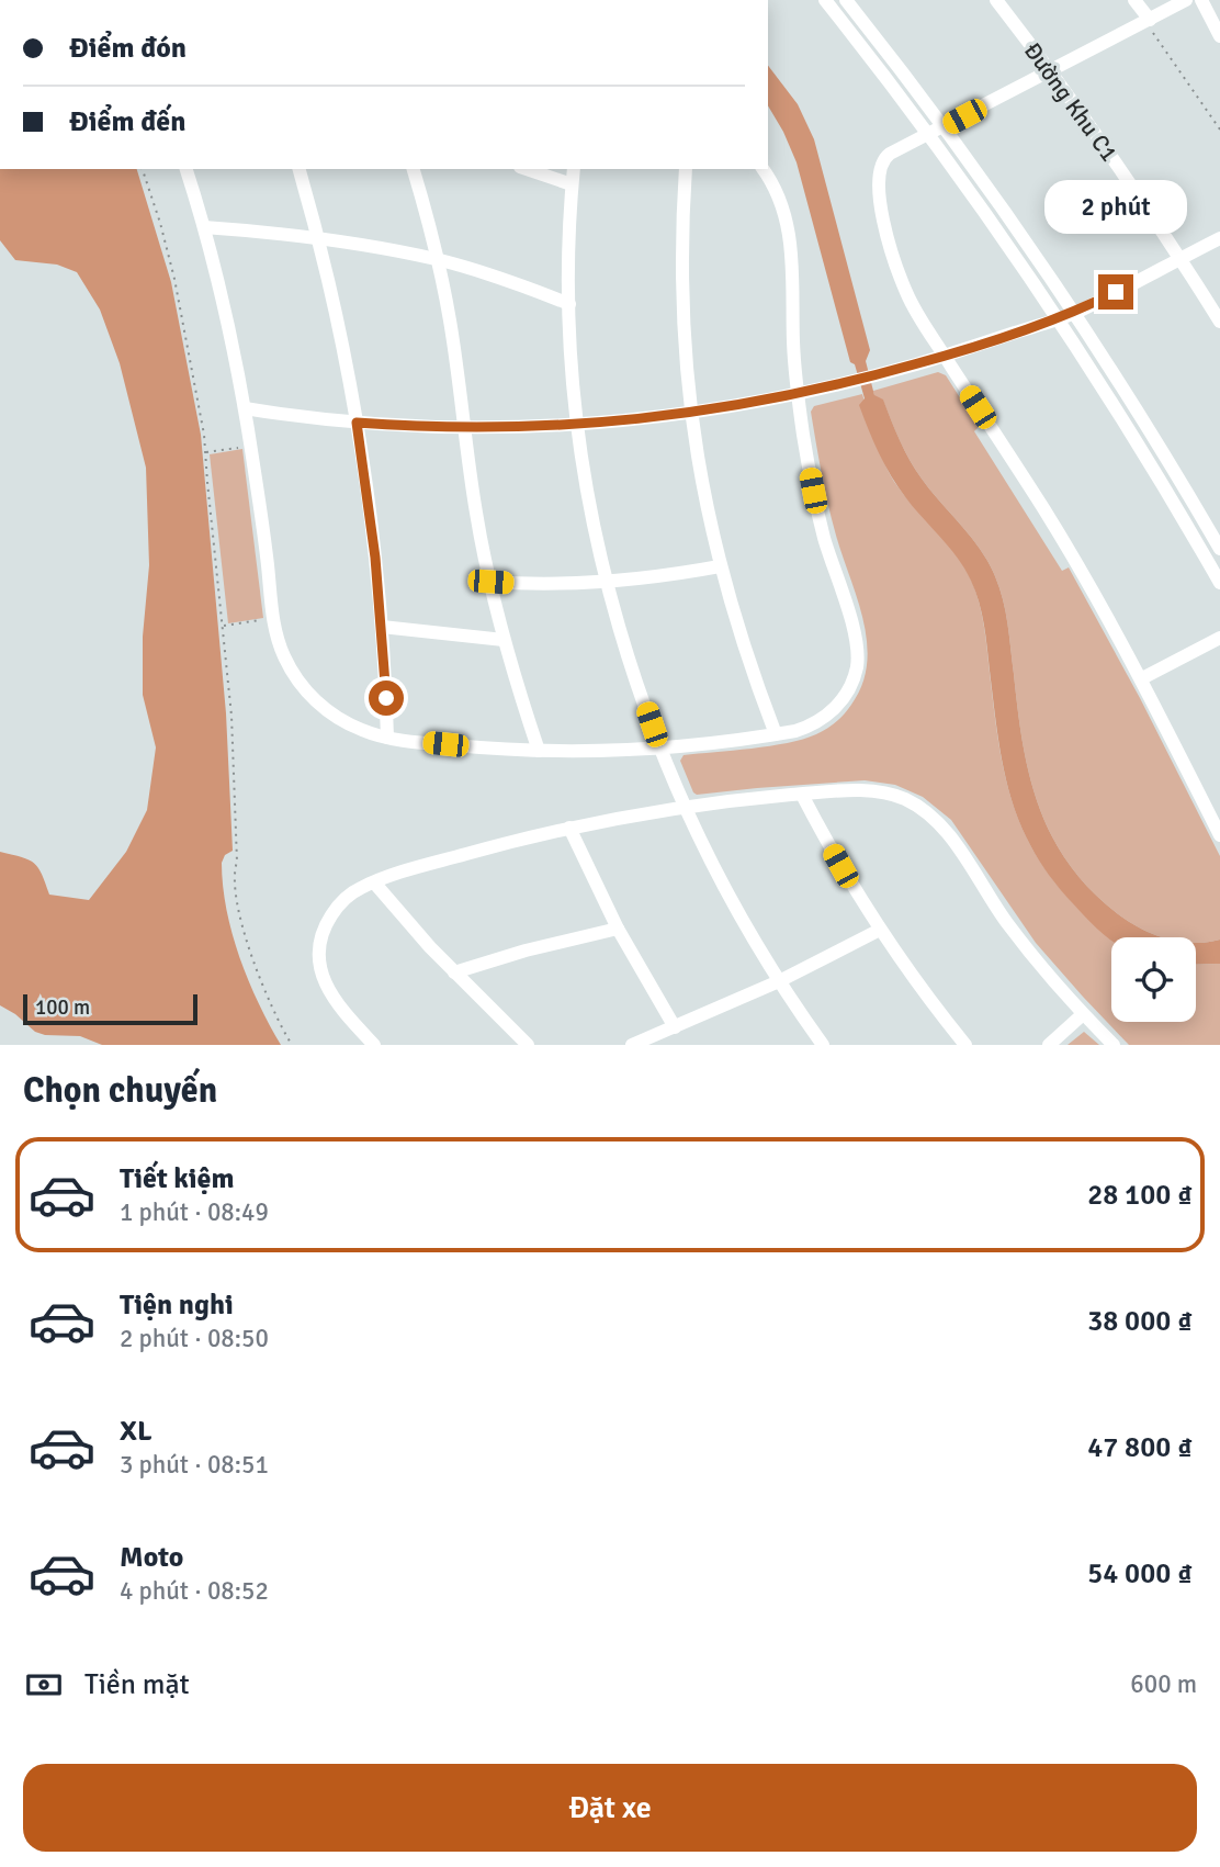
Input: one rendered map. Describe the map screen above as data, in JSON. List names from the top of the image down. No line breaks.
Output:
{"streets":{"street":["Đường Khu C1"]},"scale_bar":"100 m","page":{"banner":["Điểm đón","Điểm đến"],"bubble":"2 phút","scale":"100 m","heading":"Chọn chuyến","list":[{"name":"Tiết kiệm","note":"1 phút · 08:49","value":"28 100 ₫"},{"name":"Tiện nghi","note":"2 phút · 08:50","value":"38 000 ₫"},{"name":"XL","note":"3 phút · 08:51","value":"47 800 ₫"},{"name":"Moto","note":"4 phút · 08:52","value":"54 000 ₫"}],"pay":["Tiền mặt","600 m"],"buttons":"Đặt xe"}}
